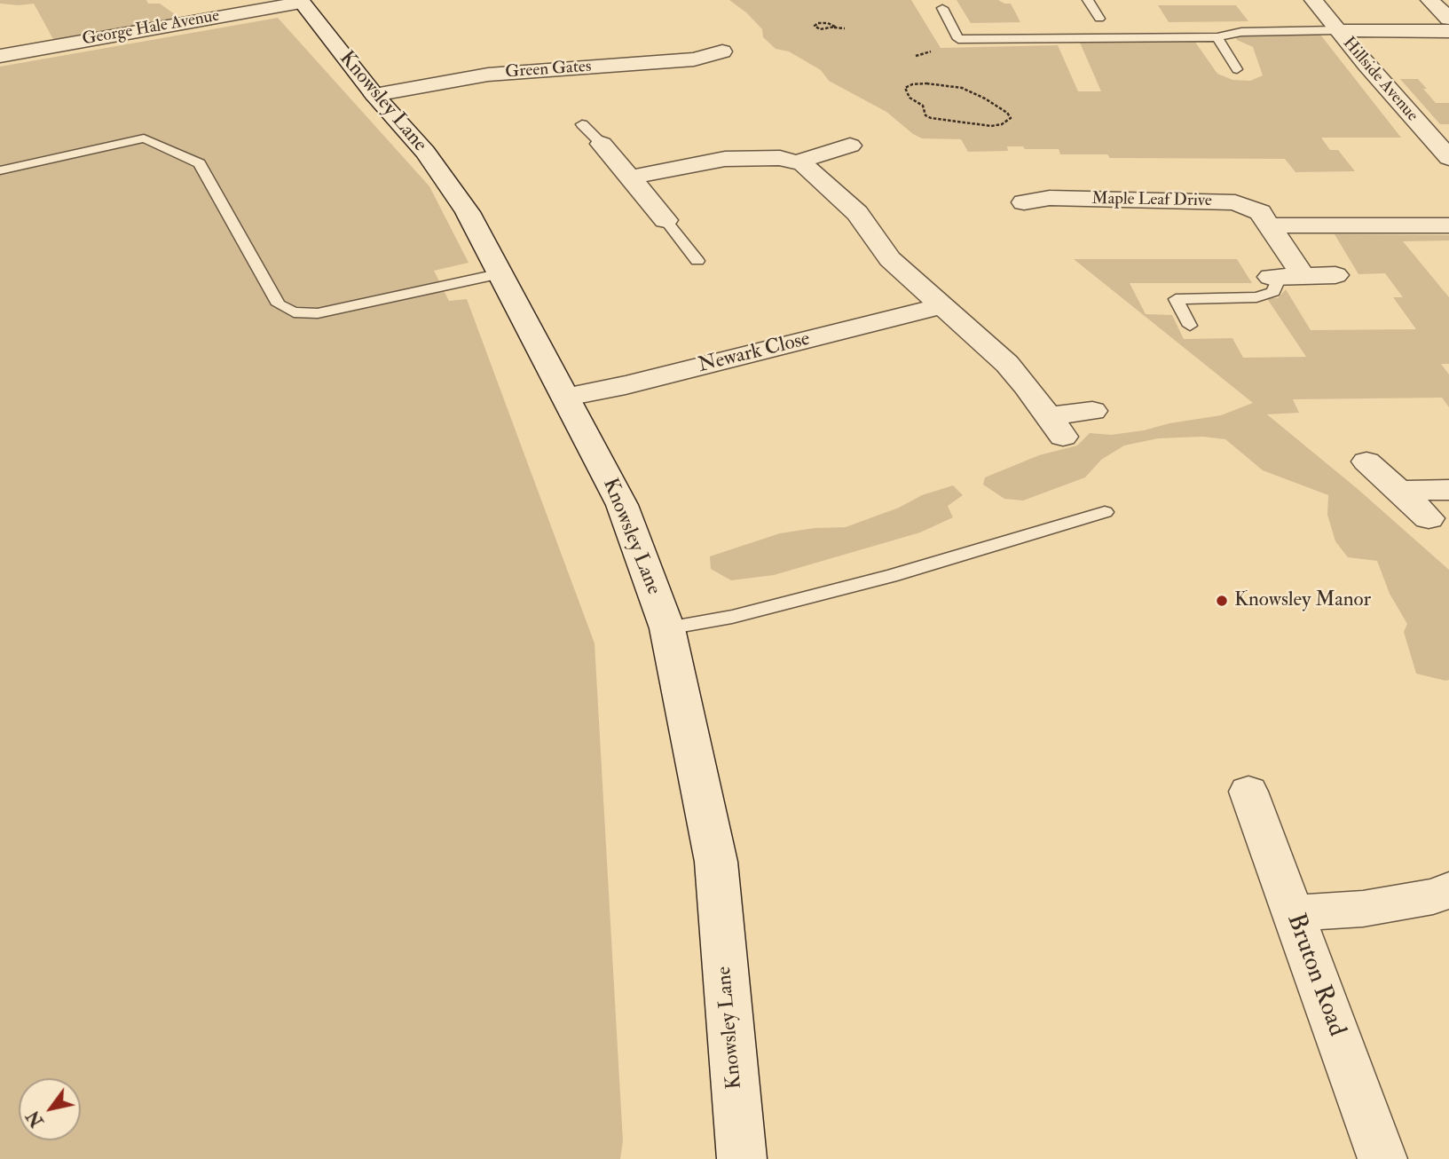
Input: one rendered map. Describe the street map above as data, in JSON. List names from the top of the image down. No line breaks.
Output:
{"streets":{"street":["George Hale Avenue","Green Gates","Hillside Avenue","Knowsley Lane","Maple Leaf Drive","Newark Close","Bruton Road"]},"crossings":[["George Hale Avenue","Knowsley Lane"],["Green Gates","Knowsley Lane"],["Knowsley Lane","Newark Close"]],"places":["Knowsley Manor"],"north":"bottom left"}
